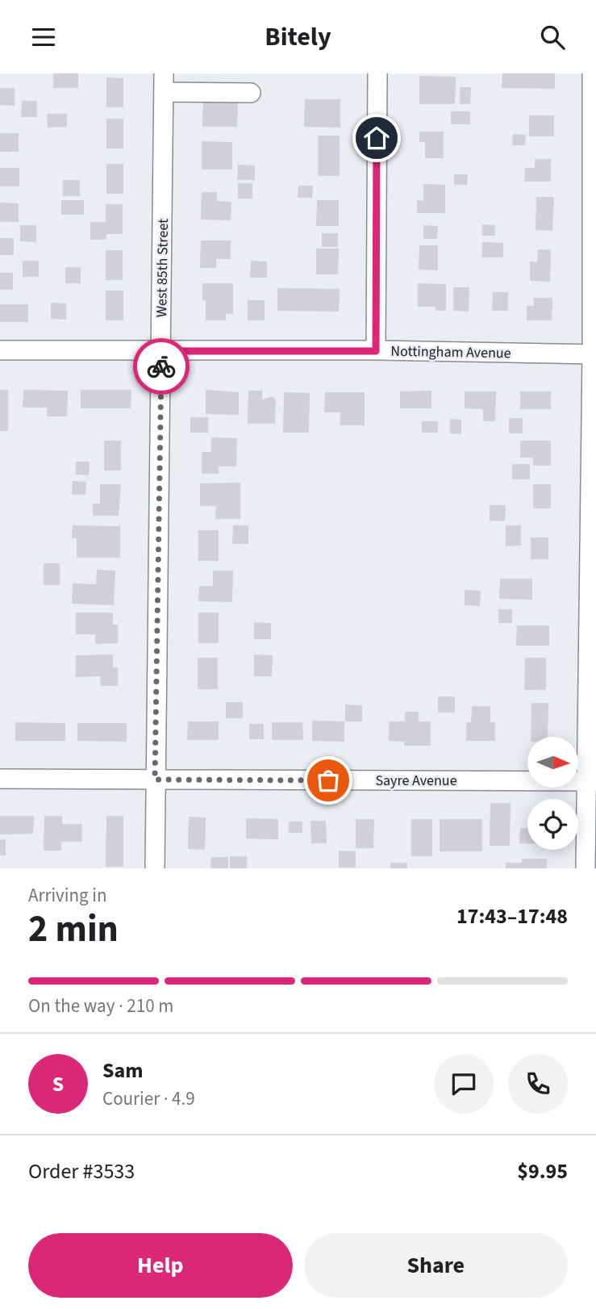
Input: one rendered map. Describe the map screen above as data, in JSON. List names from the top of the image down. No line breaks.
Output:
{"streets":{"street":["West 85th Street","Nottingham Avenue","Sayre Avenue"]},"crossings":[["West 85th Street","Nottingham Avenue"],["West 85th Street","Sayre Avenue"]],"north":"right","page":{"header":"Bitely","heading":["2 min","Arriving in","17:43–17:48"],"panel":["Sam","Courier · 4.9","Order #3533","$9.95"],"bar":"On the way · 210 m","round":"S","buttons":["Help","Share"]}}
